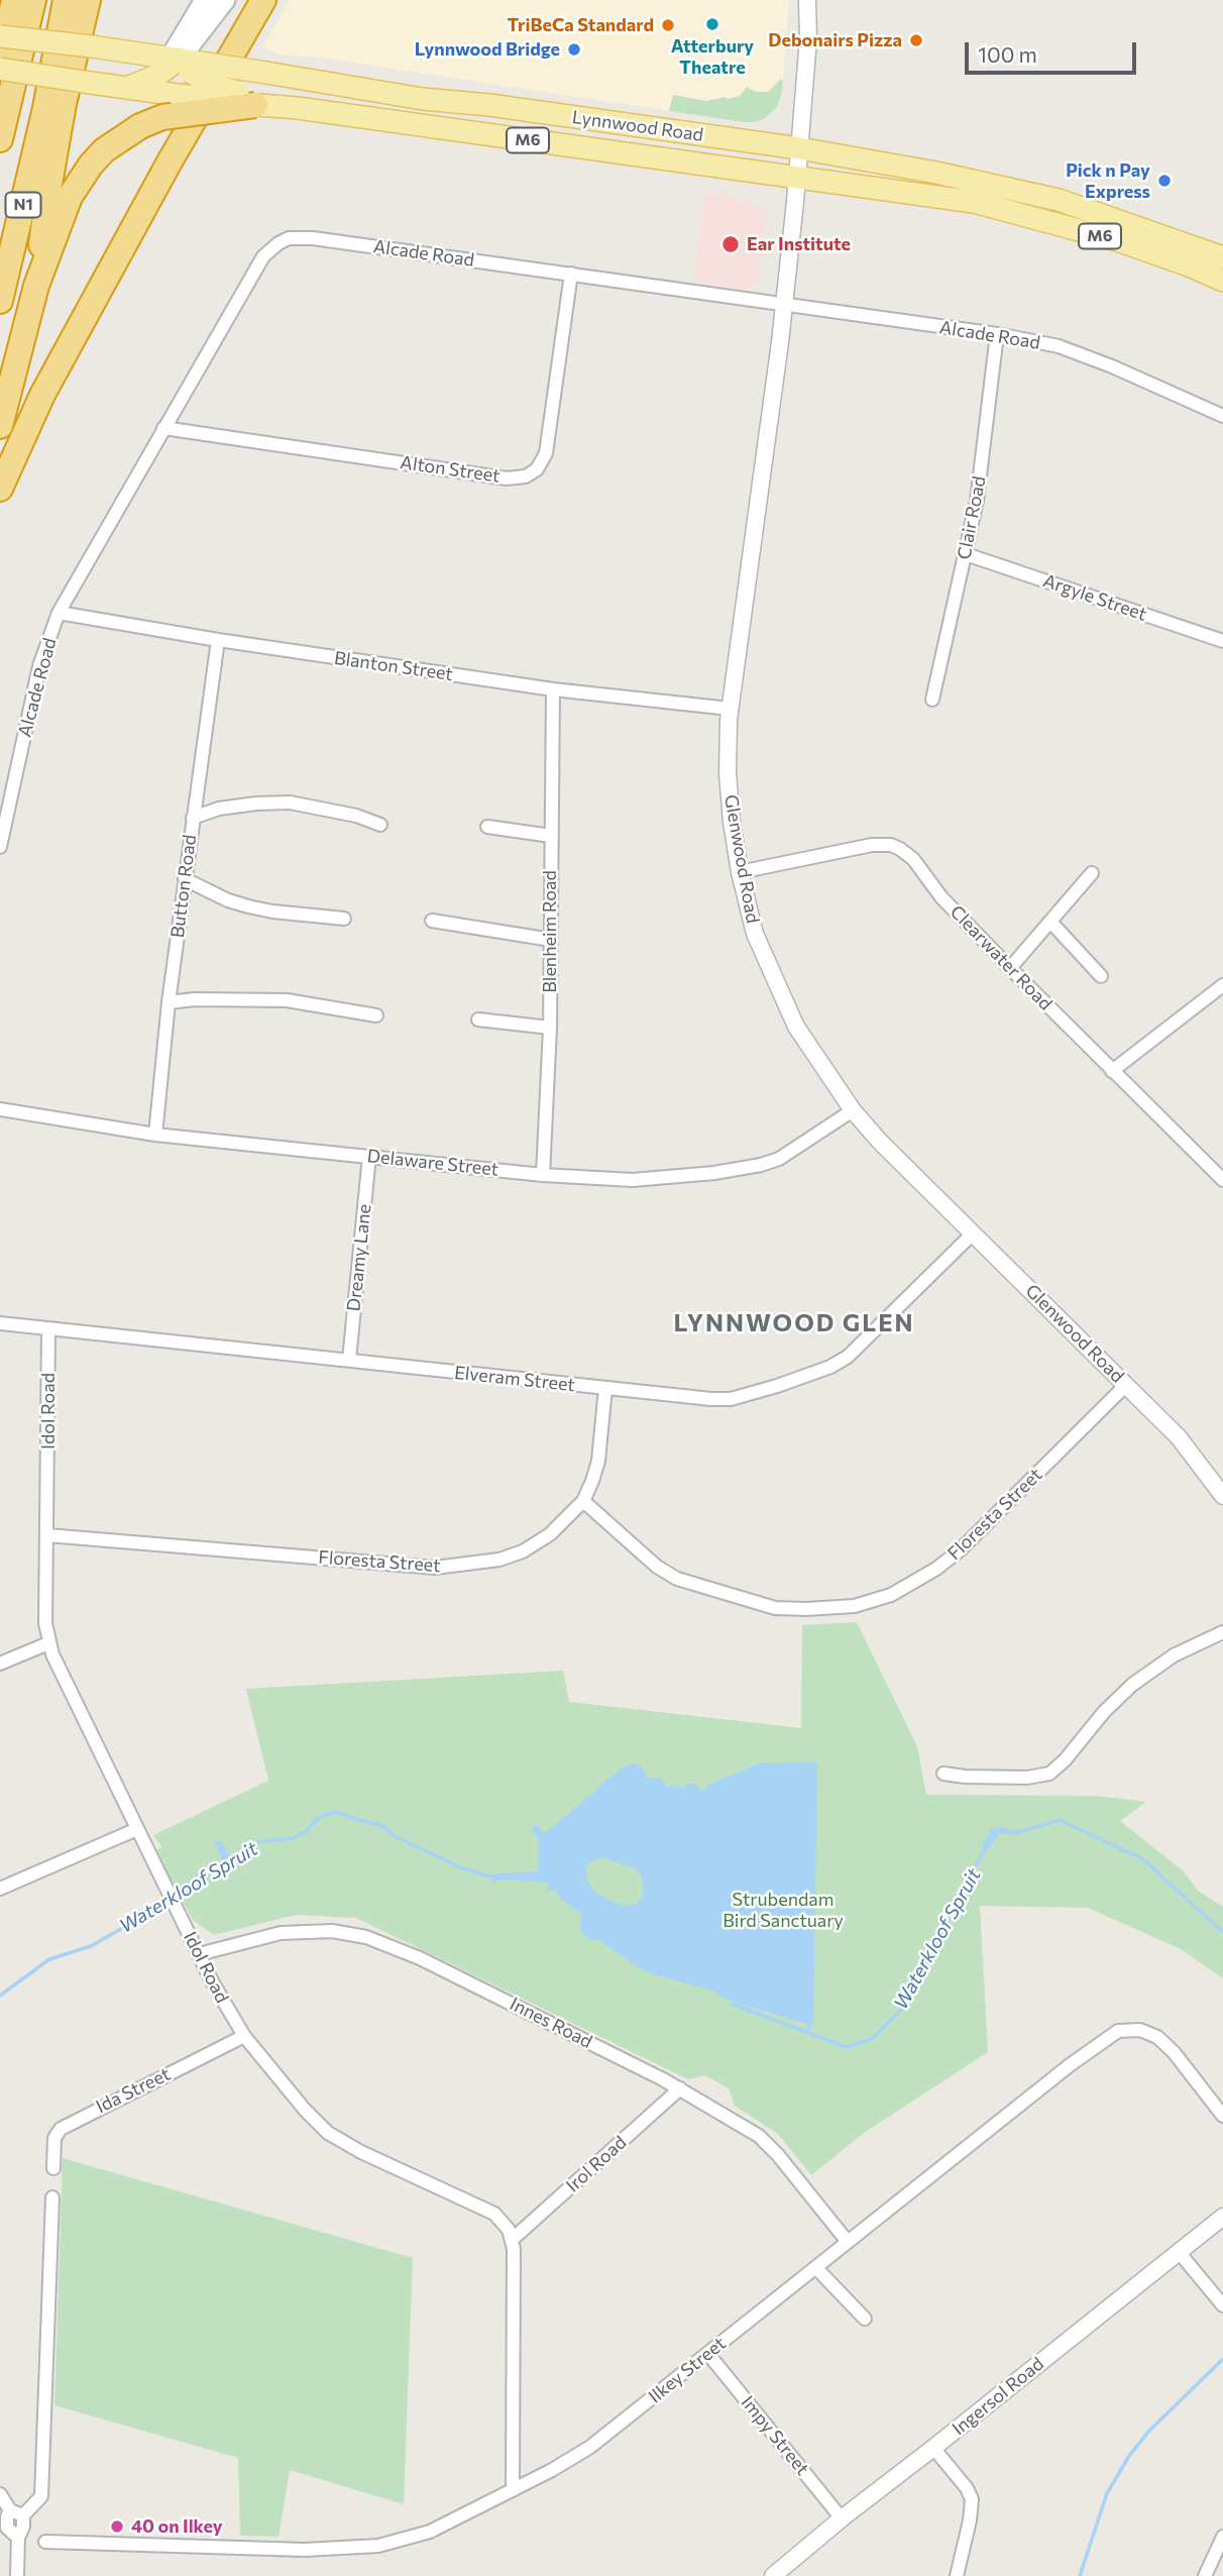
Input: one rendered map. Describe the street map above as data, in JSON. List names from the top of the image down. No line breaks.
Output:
{"streets":{"highway":["N1"],"main road":["Lynnwood Road","M6"],"street":["Alcade Road","Alton Street","Clair Road","Argyle Street","Blanton Street","Glenwood Road","Button Road","Blenheim Road","Clearwater Road","Delaware Street","Dreamy Lane","Elveram Street","Idol Road","Floresta Street","Innes Road","Ida Street","Irol Road","Ilkey Street","Ingersol Road","Impy Street"]},"crossings":[["Lynnwood Road","Glenwood Road"],["Alcade Road","Alton Street"],["Alcade Road","Clair Road"],["Alcade Road","Blanton Street"],["Alcade Road","Glenwood Road"],["Clair Road","Argyle Street"],["Blanton Street","Glenwood Road"],["Blanton Street","Button Road"],["Blanton Street","Blenheim Road"],["Glenwood Road","Clearwater Road"],["Glenwood Road","Delaware Street"],["Glenwood Road","Elveram Street"],["Glenwood Road","Floresta Street"],["Button Road","Delaware Street"],["Blenheim Road","Delaware Street"],["Delaware Street","Dreamy Lane"],["Dreamy Lane","Elveram Street"],["Elveram Street","Idol Road"],["Idol Road","Floresta Street"],["Idol Road","Innes Road"],["Idol Road","Ida Street"],["Idol Road","Irol Road"],["Innes Road","Irol Road"],["Innes Road","Ilkey Street"],["Ilkey Street","Impy Street"],["Ingersol Road","Impy Street"]],"districts":["LYNNWOOD GLEN"],"water":["Waterkloof Spruit"],"parks":["Strubendam Bird Sanctuary"],"places":["Atterbury Theatre","TriBeCa Standard","Debonairs Pizza","Lynnwood Bridge","Pick n Pay Express","Ear Institute","40 on Ilkey"],"scale_bar":"100 m"}
